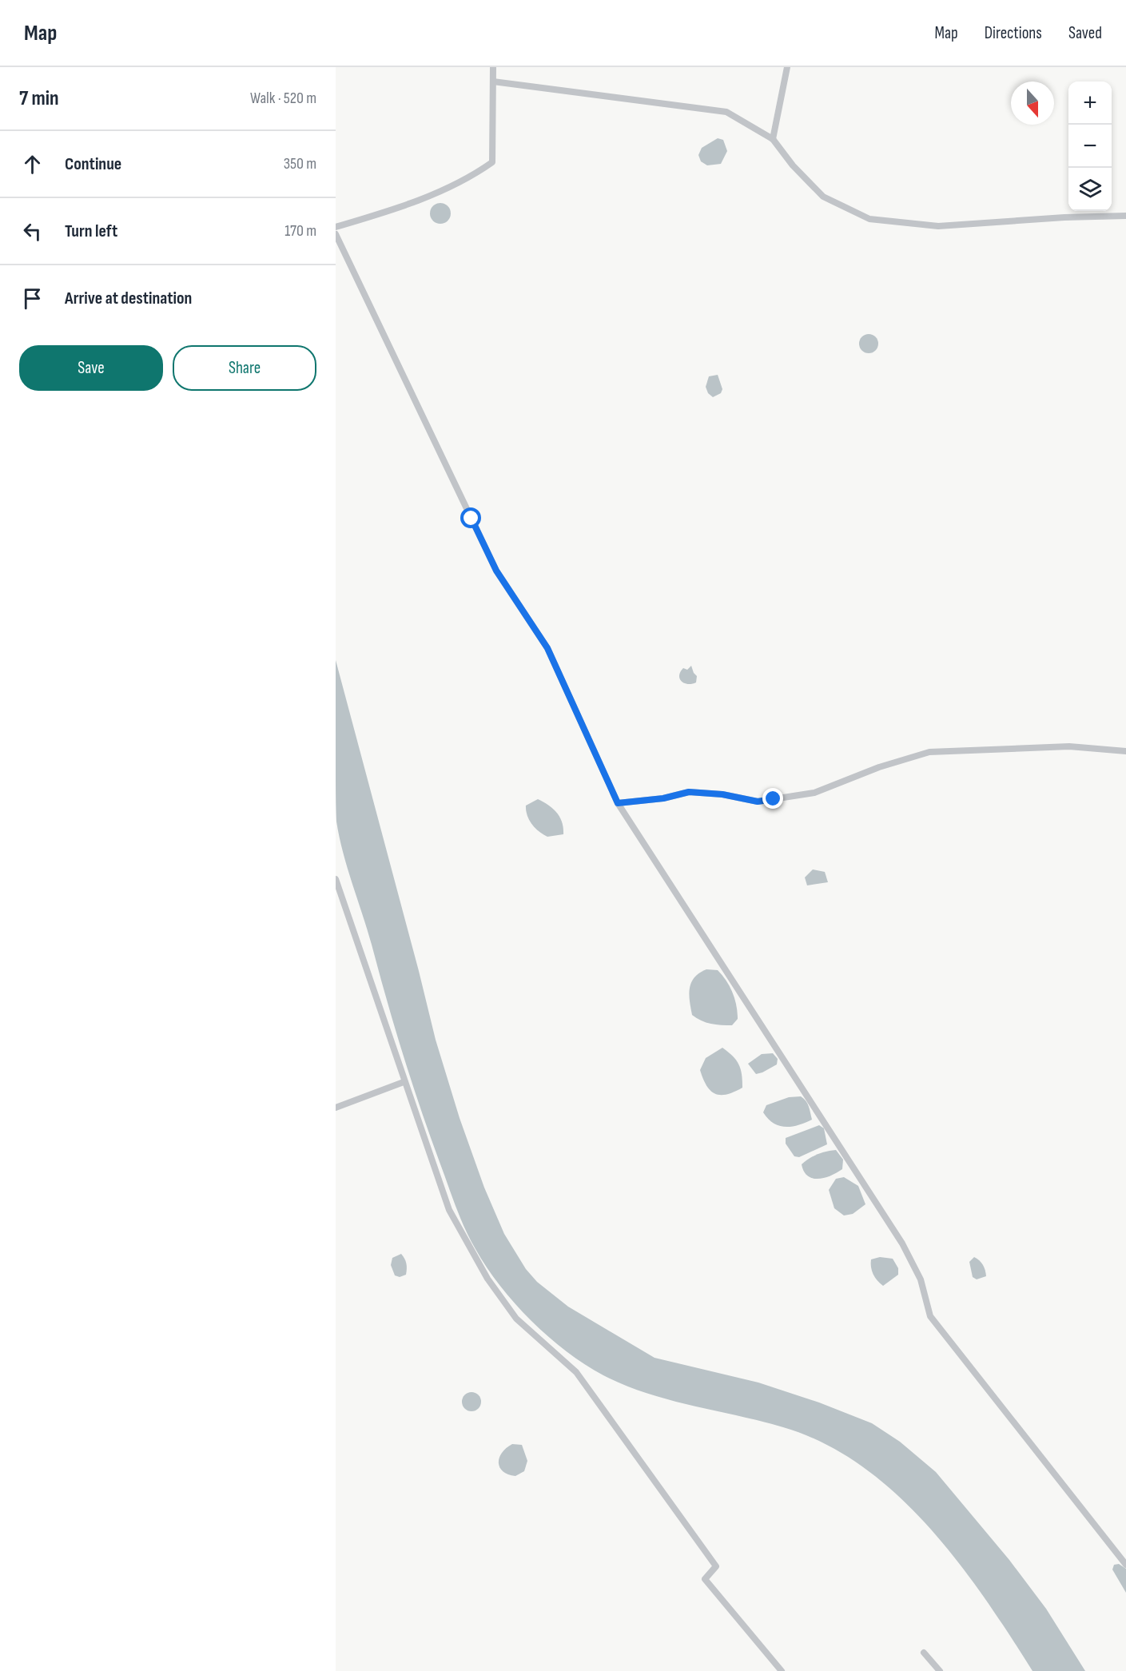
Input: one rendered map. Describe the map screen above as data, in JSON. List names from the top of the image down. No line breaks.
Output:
{"north":"bottom","page":{"header":"Map","nav":["Map","Directions","Saved"],"heading":["7 min","Walk · 520 m"],"map_buttons":["+","−"],"list":[["Continue","350 m"],["Turn left","170 m"],"Arrive at destination"],"buttons":["Save","Share"]}}
